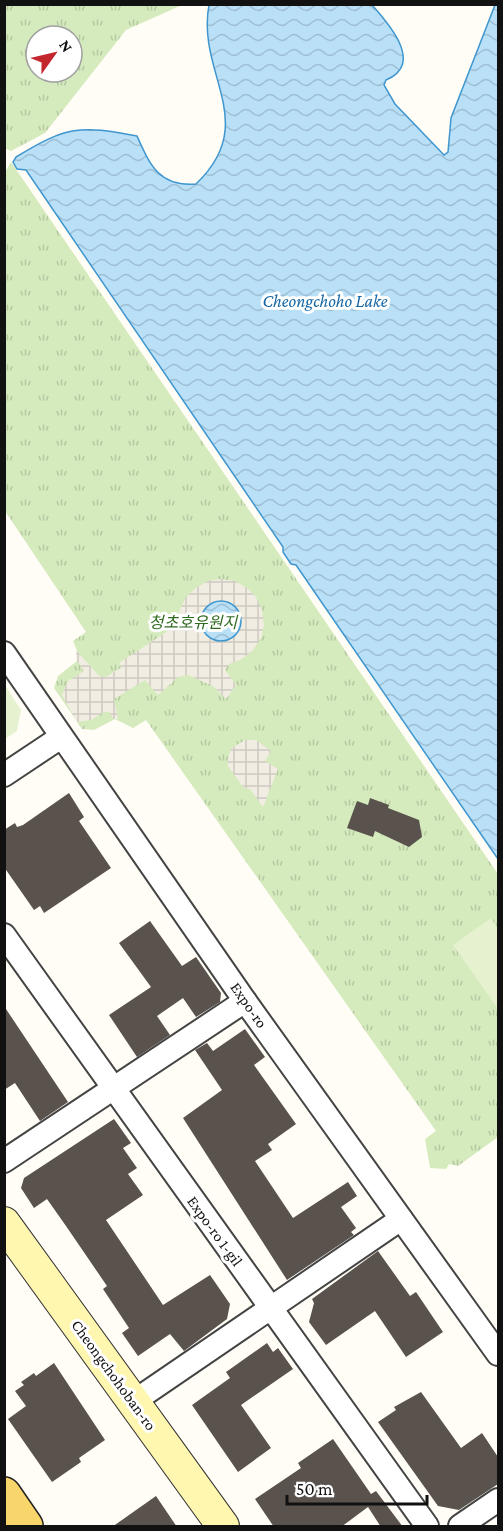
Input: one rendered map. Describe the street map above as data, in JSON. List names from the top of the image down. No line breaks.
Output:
{"streets":{"street":["Expo-ro","Expo-ro 1-gil","Cheongchohoban-ro"]},"water":["Cheongchoho Lake"],"parks":["청초호유원지"],"scale_bar":"50 m","north":"top right"}
